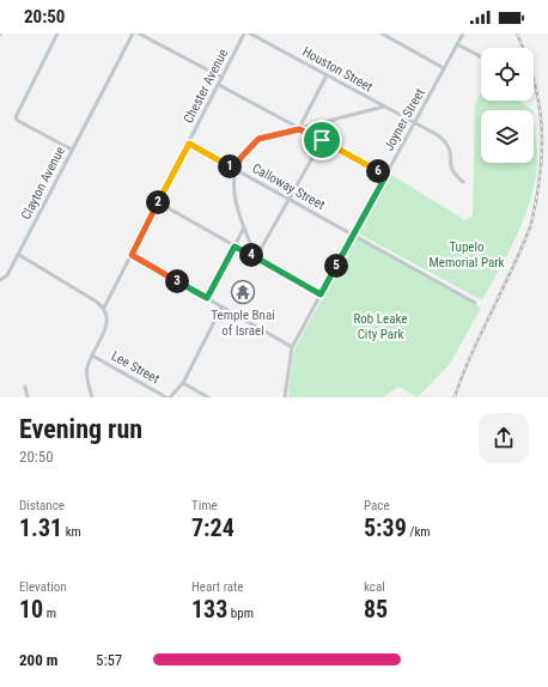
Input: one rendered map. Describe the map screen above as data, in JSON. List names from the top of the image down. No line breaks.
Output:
{"streets":{"street":["Houston Street","Chester Avenue","Joyner Street","Clayton Avenue","Calloway Street","Lee Street"]},"crossings":[["Houston Street","Joyner Street"],["Chester Avenue","Calloway Street"],["Chester Avenue","Lee Street"],["Joyner Street","Calloway Street"]],"parks":["Tupelo Memorial Park","Rob Leake City Park"],"places":{"temple":["Temple Bnai of Israel"]},"page":{"status":"20:50","pins":["1","6","2","4","5","3"],"heading":["Evening run","20:50"],"stats":[["Distance","1.31 km"],["Time","7:24"],["Pace","5:39 /km"],["Elevation","10 m"],["Heart rate","133 bpm"],["kcal","85"]],"list":[{"name":"200 m","note":"5:57"}]}}
